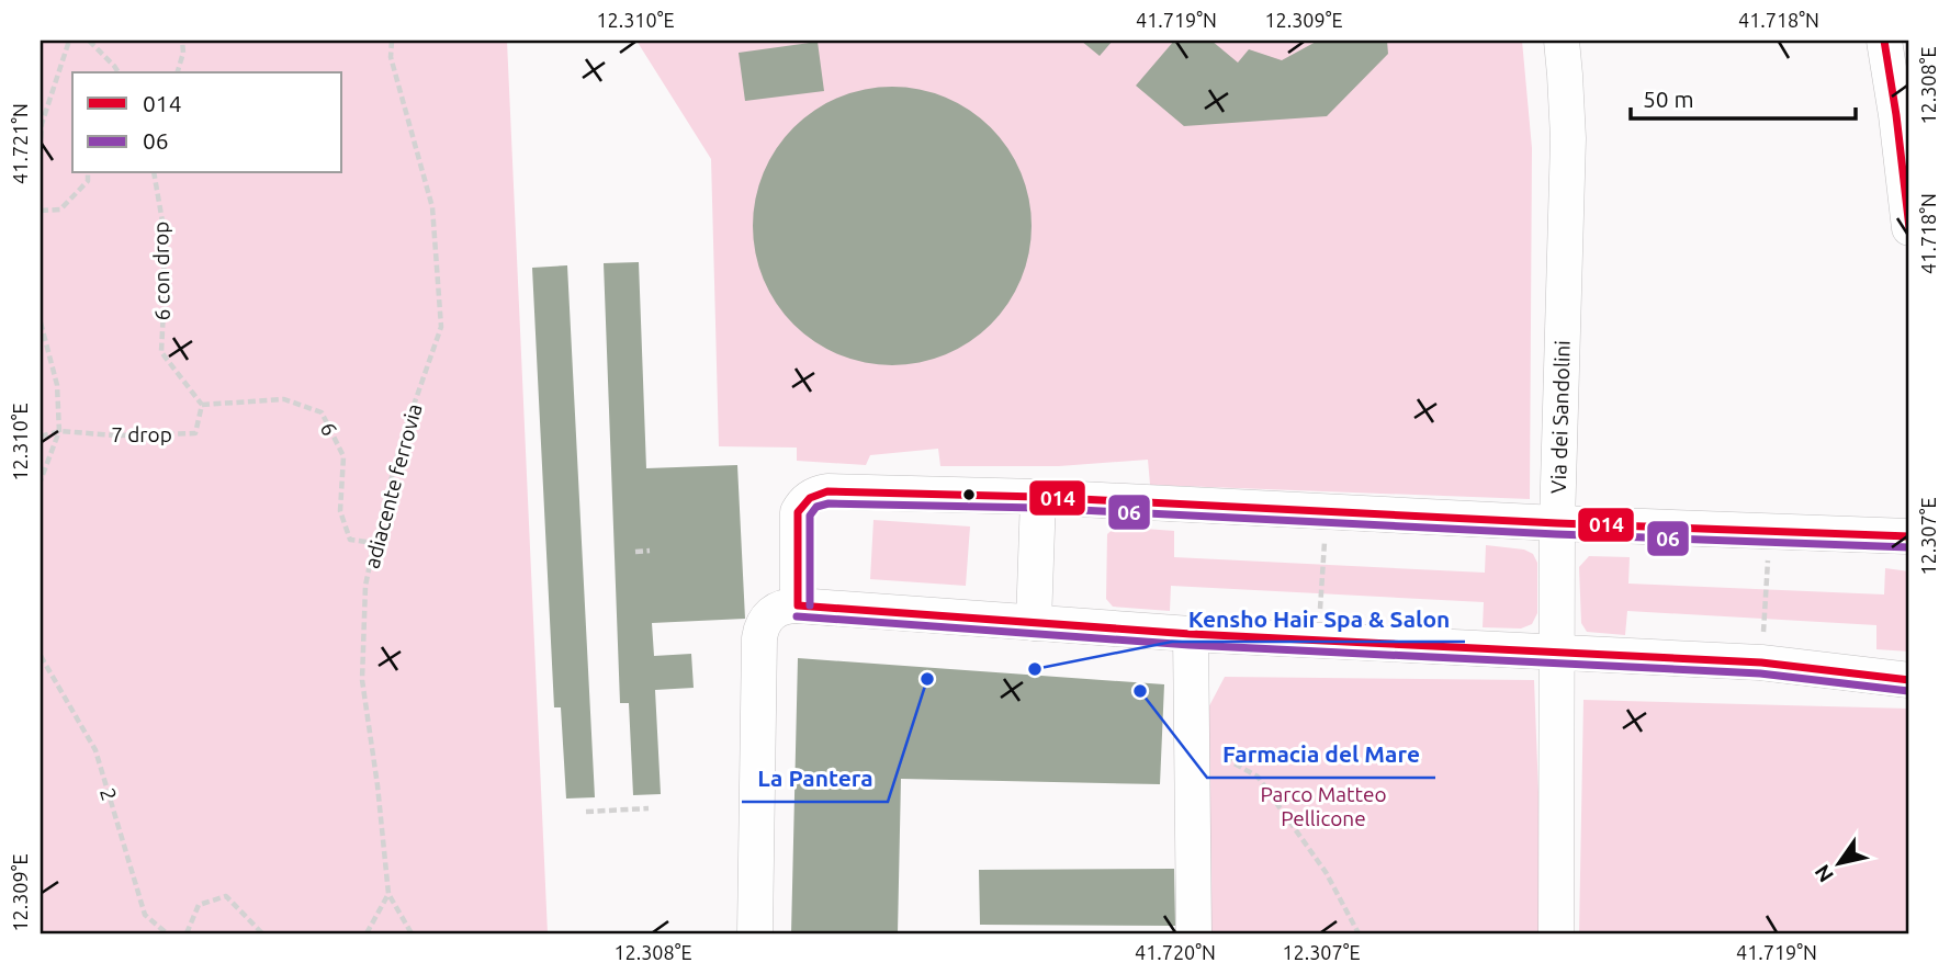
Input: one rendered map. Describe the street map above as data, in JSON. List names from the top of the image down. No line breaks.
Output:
{"streets":{"street":["Via dei Sandolini"],"path":["6 con drop","6","7 drop","adiacente ferrovia","2"]},"crossings":[["6 con drop","6"],["6 con drop","7 drop"],["6","7 drop"],["6","adiacente ferrovia"]],"parks":["Parco Matteo Pellicone"],"places":["Kensho Hair Spa & Salon","La Pantera","Farmacia del Mare"],"lines":["transit line 014","transit line 06"],"legend":["014","06"],"scale_bar":"50 m","north":"bottom left","coordinates":["12.310°E","41.719°N","12.309°E","41.718°N","12.308°E","41.721°N","12.307°E","41.720°N"]}
